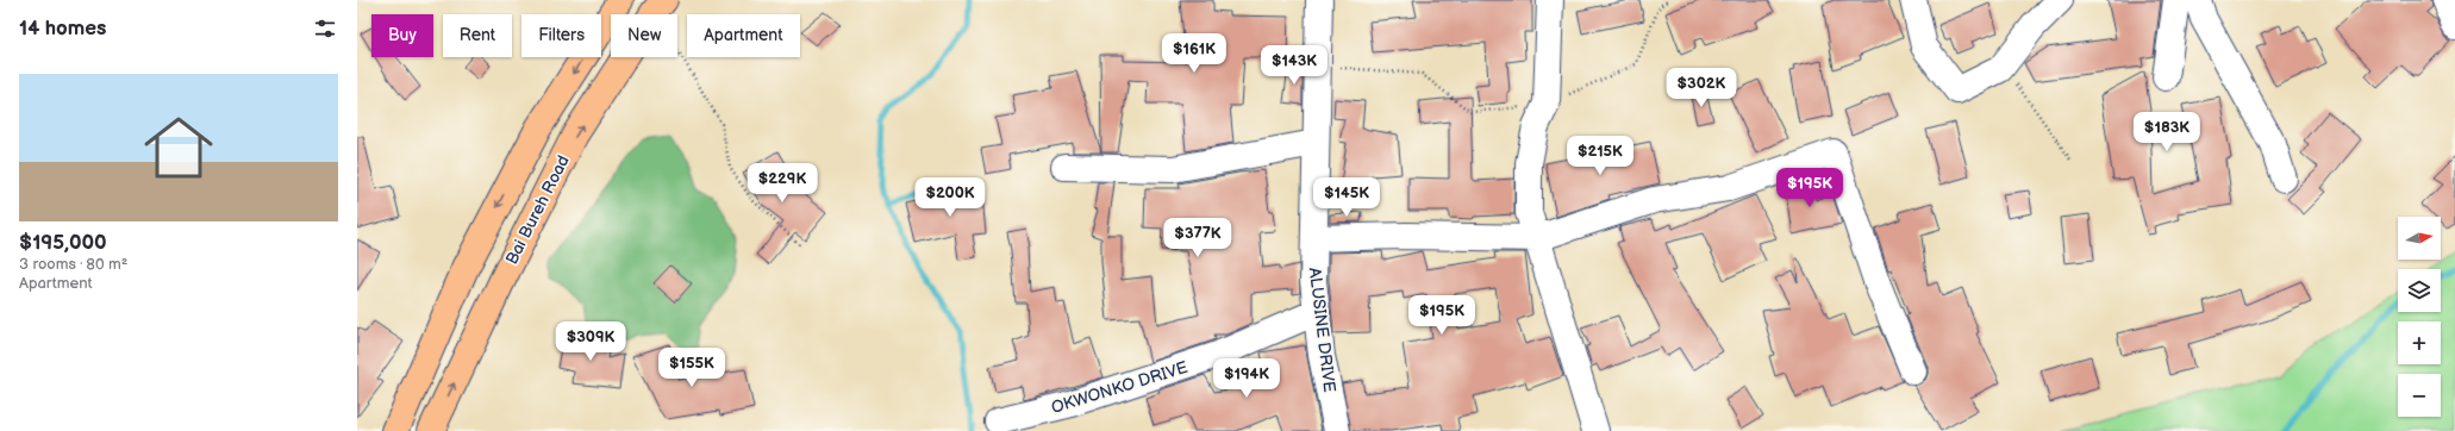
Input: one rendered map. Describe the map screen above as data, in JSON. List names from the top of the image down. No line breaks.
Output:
{"streets":{"highway":["Bai Bureh Road"],"street":["ALUSINE DRIVE","OKWONKO DRIVE"]},"crossings":[["ALUSINE DRIVE","OKWONKO DRIVE"]],"north":"right","page":{"heading":"14 homes","chip":["Buy","Rent","Filters","New","Apartment"],"price":["$161K","$143K","$302K","$183K","$215K","$229K","$195K","$200K","$145K","$377K","$195K","$309K","$155K","$194K"],"list":[{"name":"$195,000","note":"3 rooms · 80 m² · Apartment"}],"map_buttons":["+","−"]}}
